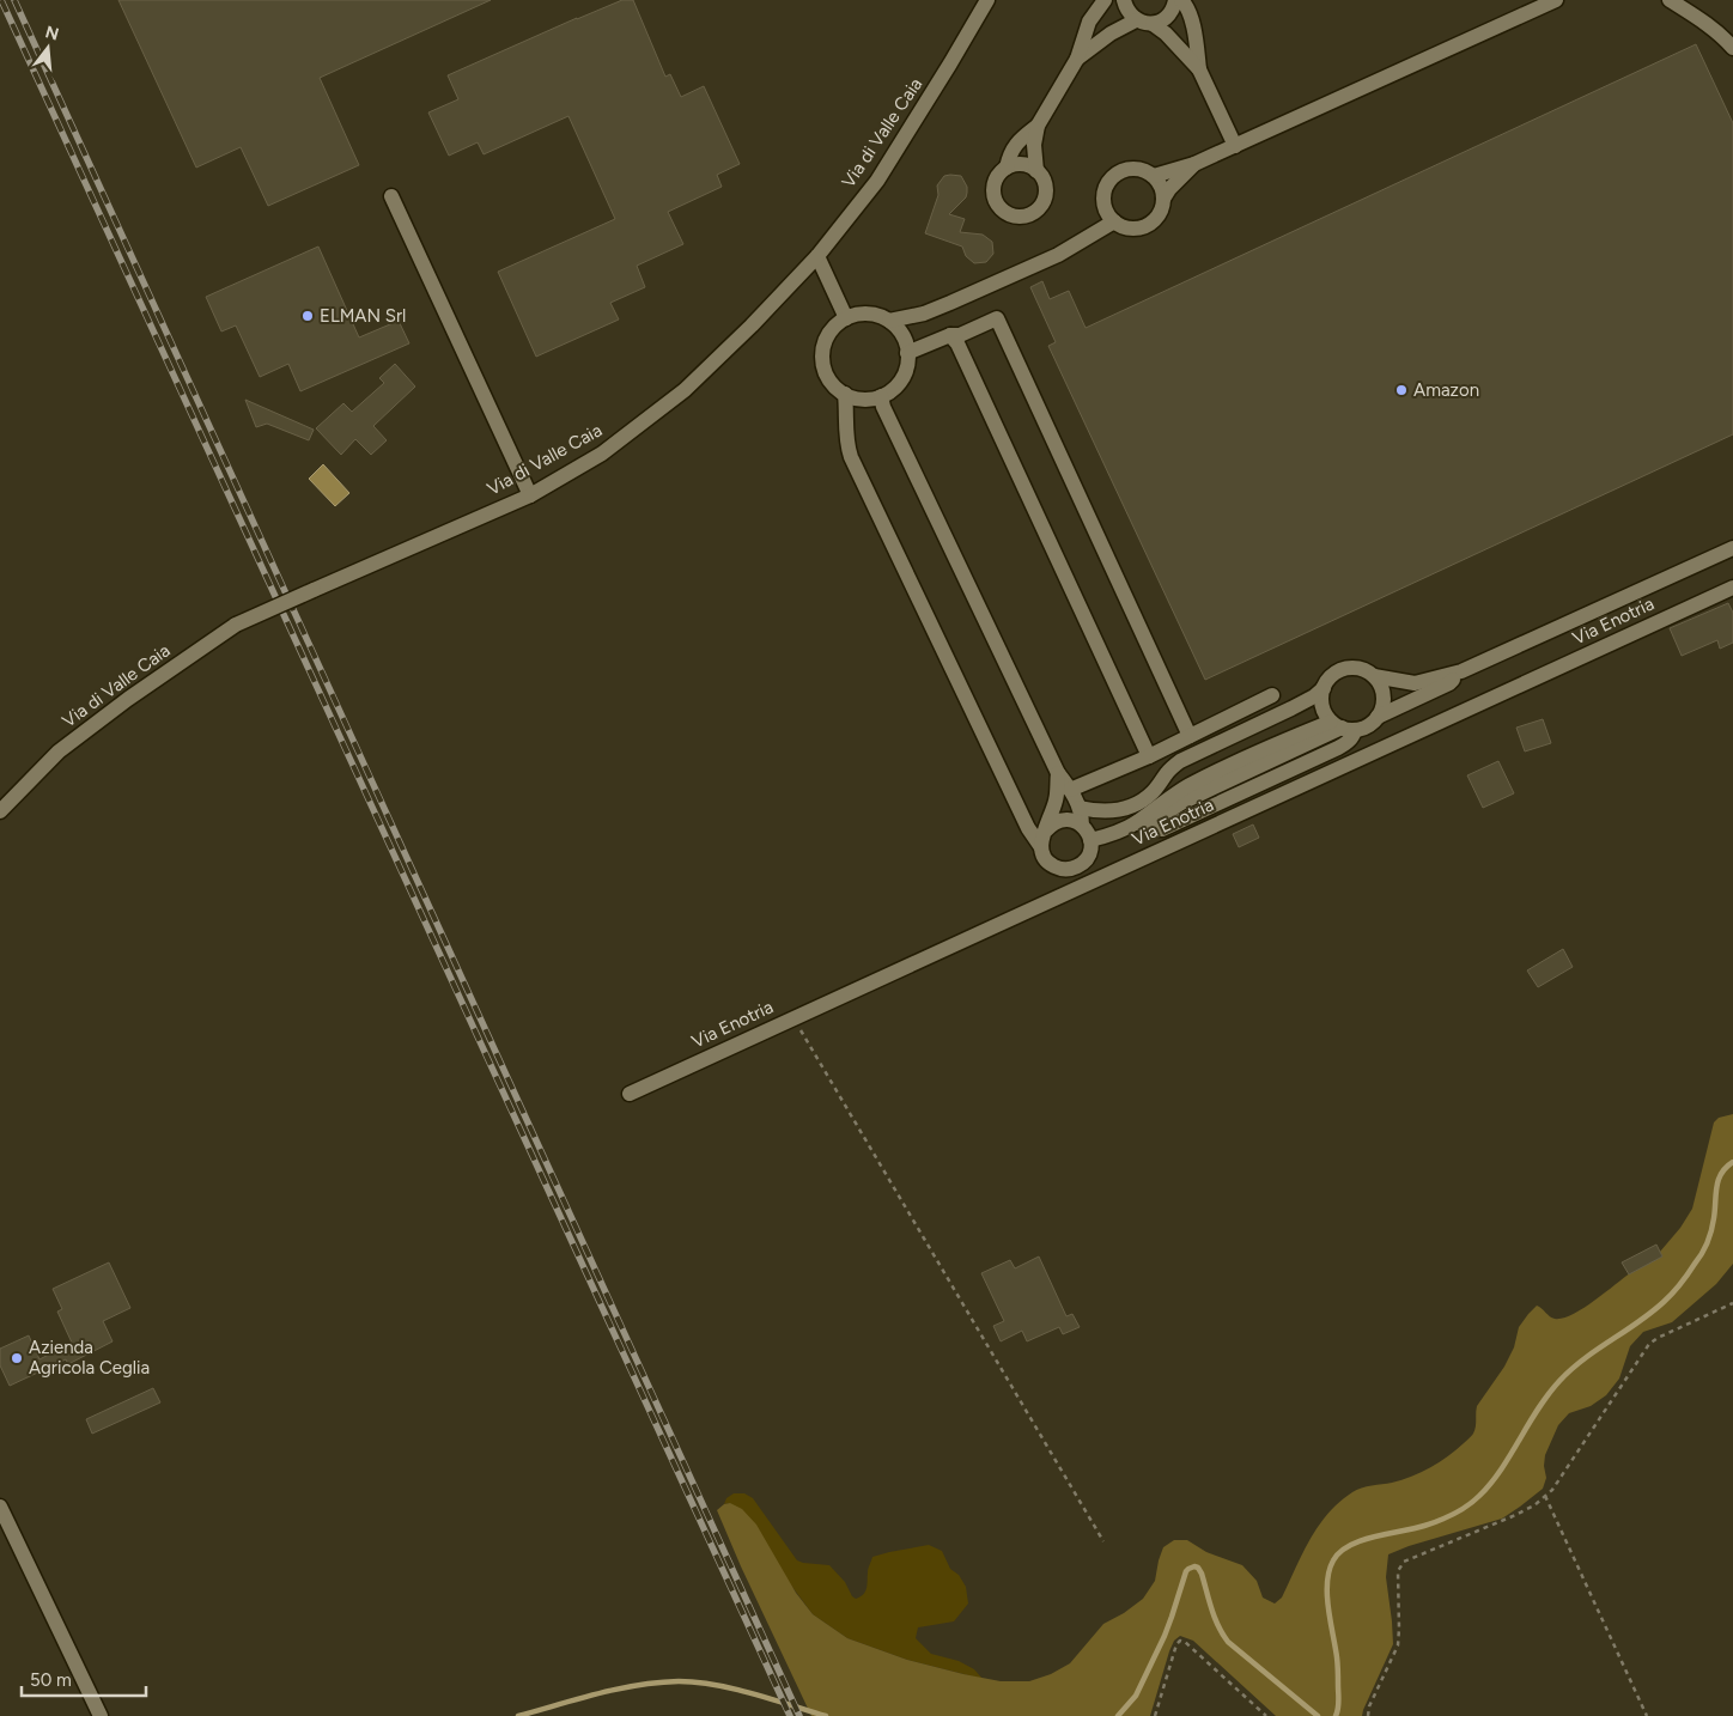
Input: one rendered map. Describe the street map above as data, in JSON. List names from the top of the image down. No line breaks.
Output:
{"streets":{"street":["Via di Valle Caia","Via Enotria"]},"places":["ELMAN Srl","Amazon","Azienda Agricola Ceglia"],"scale_bar":"50 m","north":"top"}
